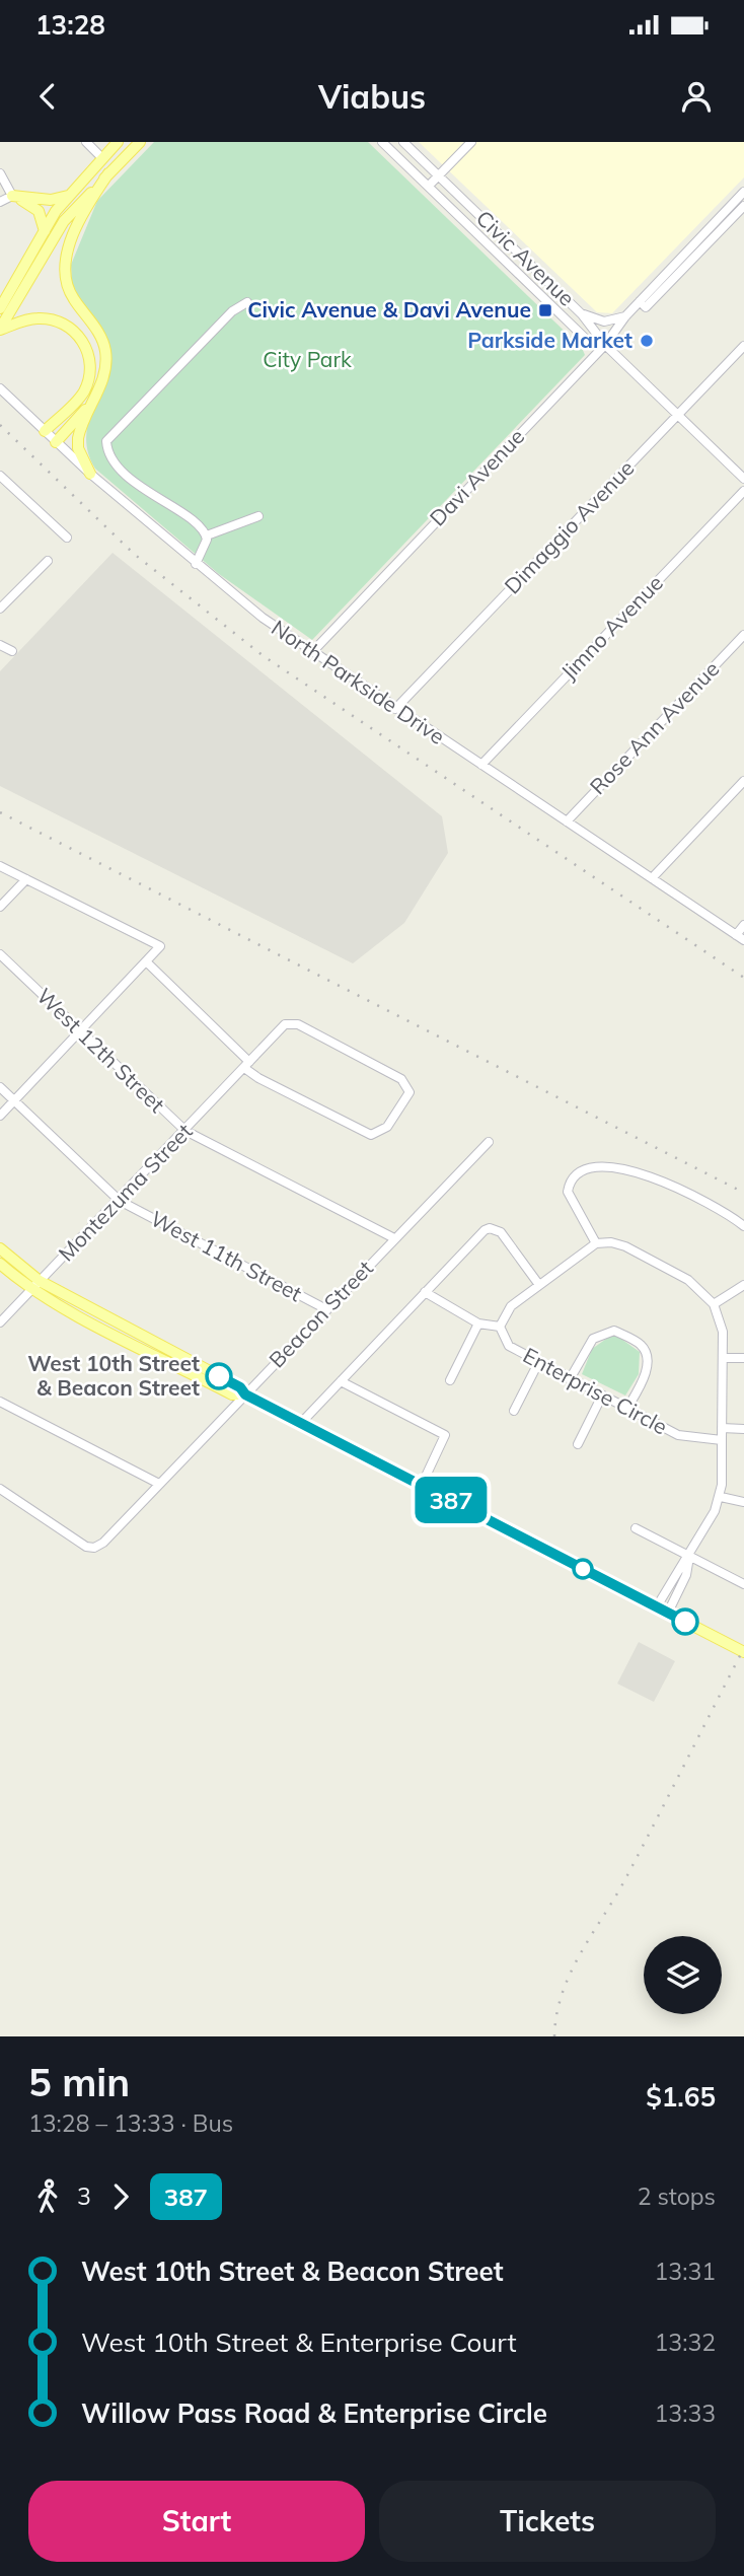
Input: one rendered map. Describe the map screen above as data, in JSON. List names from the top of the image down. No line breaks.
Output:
{"streets":{"street":["Civic Avenue","Davi Avenue","Dimaggio Avenue","Jimno Avenue","North Parkside Drive","Rose Ann Avenue","West 12th Street","Montezuma Street","West 11th Street","Beacon Street","Enterprise Circle"]},"crossings":[["Civic Avenue","Davi Avenue"],["Davi Avenue","North Parkside Drive"],["Dimaggio Avenue","North Parkside Drive"],["Jimno Avenue","North Parkside Drive"],["North Parkside Drive","Rose Ann Avenue"],["West 12th Street","Montezuma Street"],["West 12th Street","Beacon Street"],["Montezuma Street","West 11th Street"],["West 11th Street","Beacon Street"]],"parks":["City Park"],"places":{"transit":["Civic Avenue & Davi Avenue"],"other":["Parkside Market","West 10th Street & Beacon Street"]},"lines":["bus line 387"],"page":{"status":"13:28","header":"Viabus","on_map":"387","heading":["5 min","13:28 – 13:33 · Bus","$1.65"],"legs":["3","387","2 stops"],"list":[{"name":"West 10th Street & Beacon Street","value":"13:31"},{"name":"West 10th Street & Enterprise Court","value":"13:32"},{"name":"Willow Pass Road & Enterprise Circle","value":"13:33"}],"buttons":["Start","Tickets"]}}
